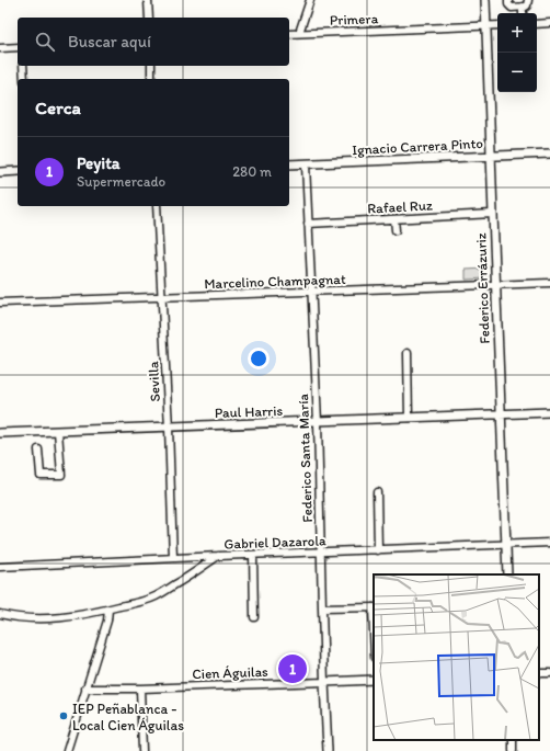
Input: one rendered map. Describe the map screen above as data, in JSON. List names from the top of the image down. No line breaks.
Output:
{"streets":{"street":["Primera","Ignacio Carrera Pinto","Rafael Ruz","Marcelino Champagnat","Federico Errázuriz","Sevilla","Paul Harris","Federico Santa María","Gabriel Dazarola","Cien Águilas"]},"crossings":[["Primera","Federico Errázuriz"],["Ignacio Carrera Pinto","Federico Errázuriz"],["Ignacio Carrera Pinto","Federico Santa María"],["Rafael Ruz","Federico Errázuriz"],["Rafael Ruz","Federico Santa María"],["Marcelino Champagnat","Federico Errázuriz"],["Marcelino Champagnat","Sevilla"],["Marcelino Champagnat","Federico Santa María"],["Federico Errázuriz","Paul Harris"],["Federico Errázuriz","Gabriel Dazarola"],["Sevilla","Paul Harris"],["Sevilla","Gabriel Dazarola"],["Paul Harris","Federico Santa María"],["Federico Santa María","Gabriel Dazarola"],["Federico Santa María","Cien Águilas"]],"places":["IEP Peñablanca - Local Cien Águilas"],"page":{"map_buttons":["+","−"],"search":"Buscar aquí","heading":"Cerca","list":[{"mark":"1","name":"Peyita","note":"Supermercado","value":"280 m"}],"pins":"1"}}
